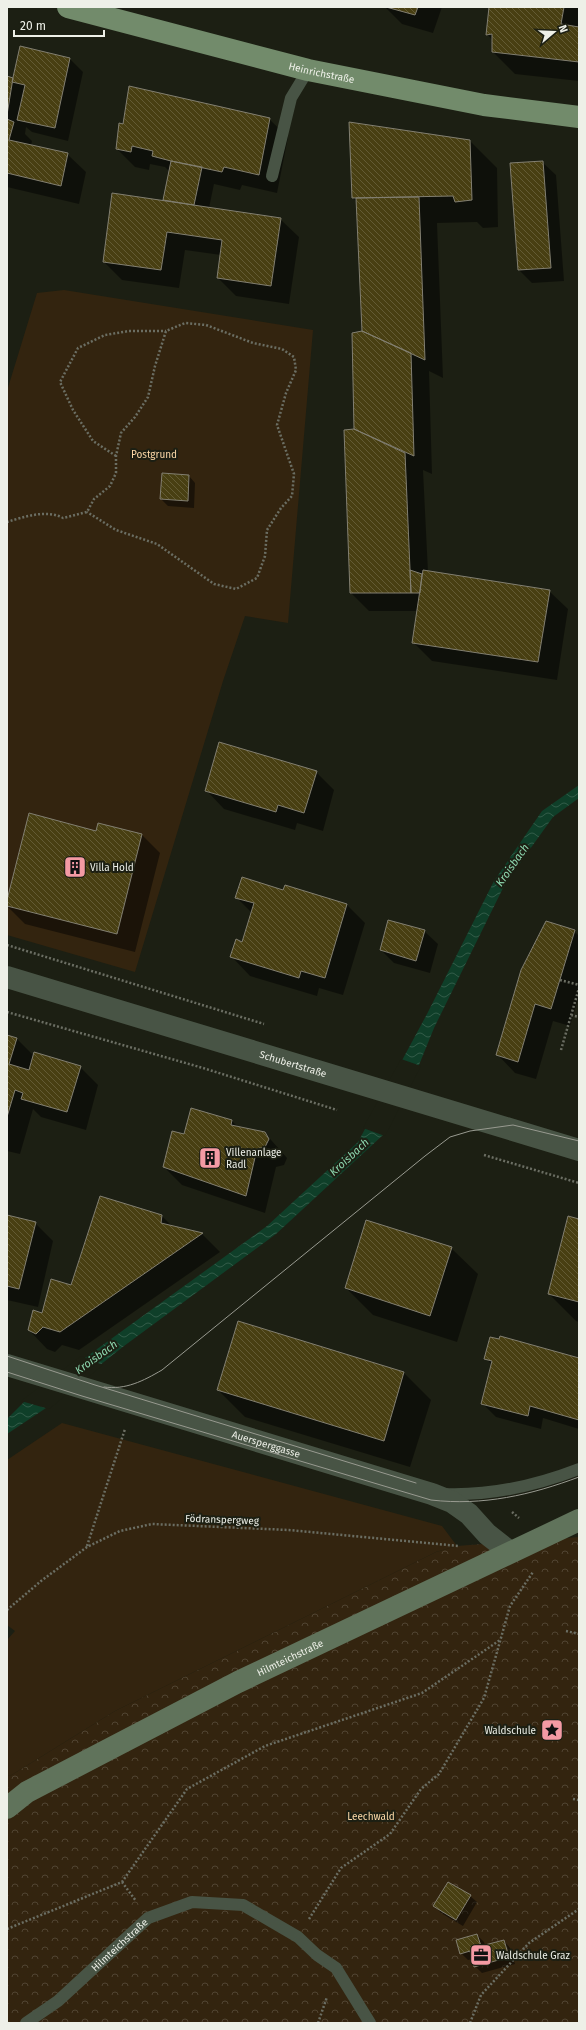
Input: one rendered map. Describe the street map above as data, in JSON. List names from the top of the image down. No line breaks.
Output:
{"streets":{"main road":["Heinrichstraße","Hilmteichstraße"],"street":["Schubertstraße","Auersperggasse"],"path":["Födranspergweg"]},"crossings":[["Auersperggasse","Hilmteichstraße"]],"water":["Kroisbach"],"parks":["Postgrund","Leechwald"],"places":{"building":["Villa Hold","Villenanlage Radl"],"place":["Waldschule"],"office":["Waldschule Graz"]},"scale_bar":"20 m","north":"right"}
